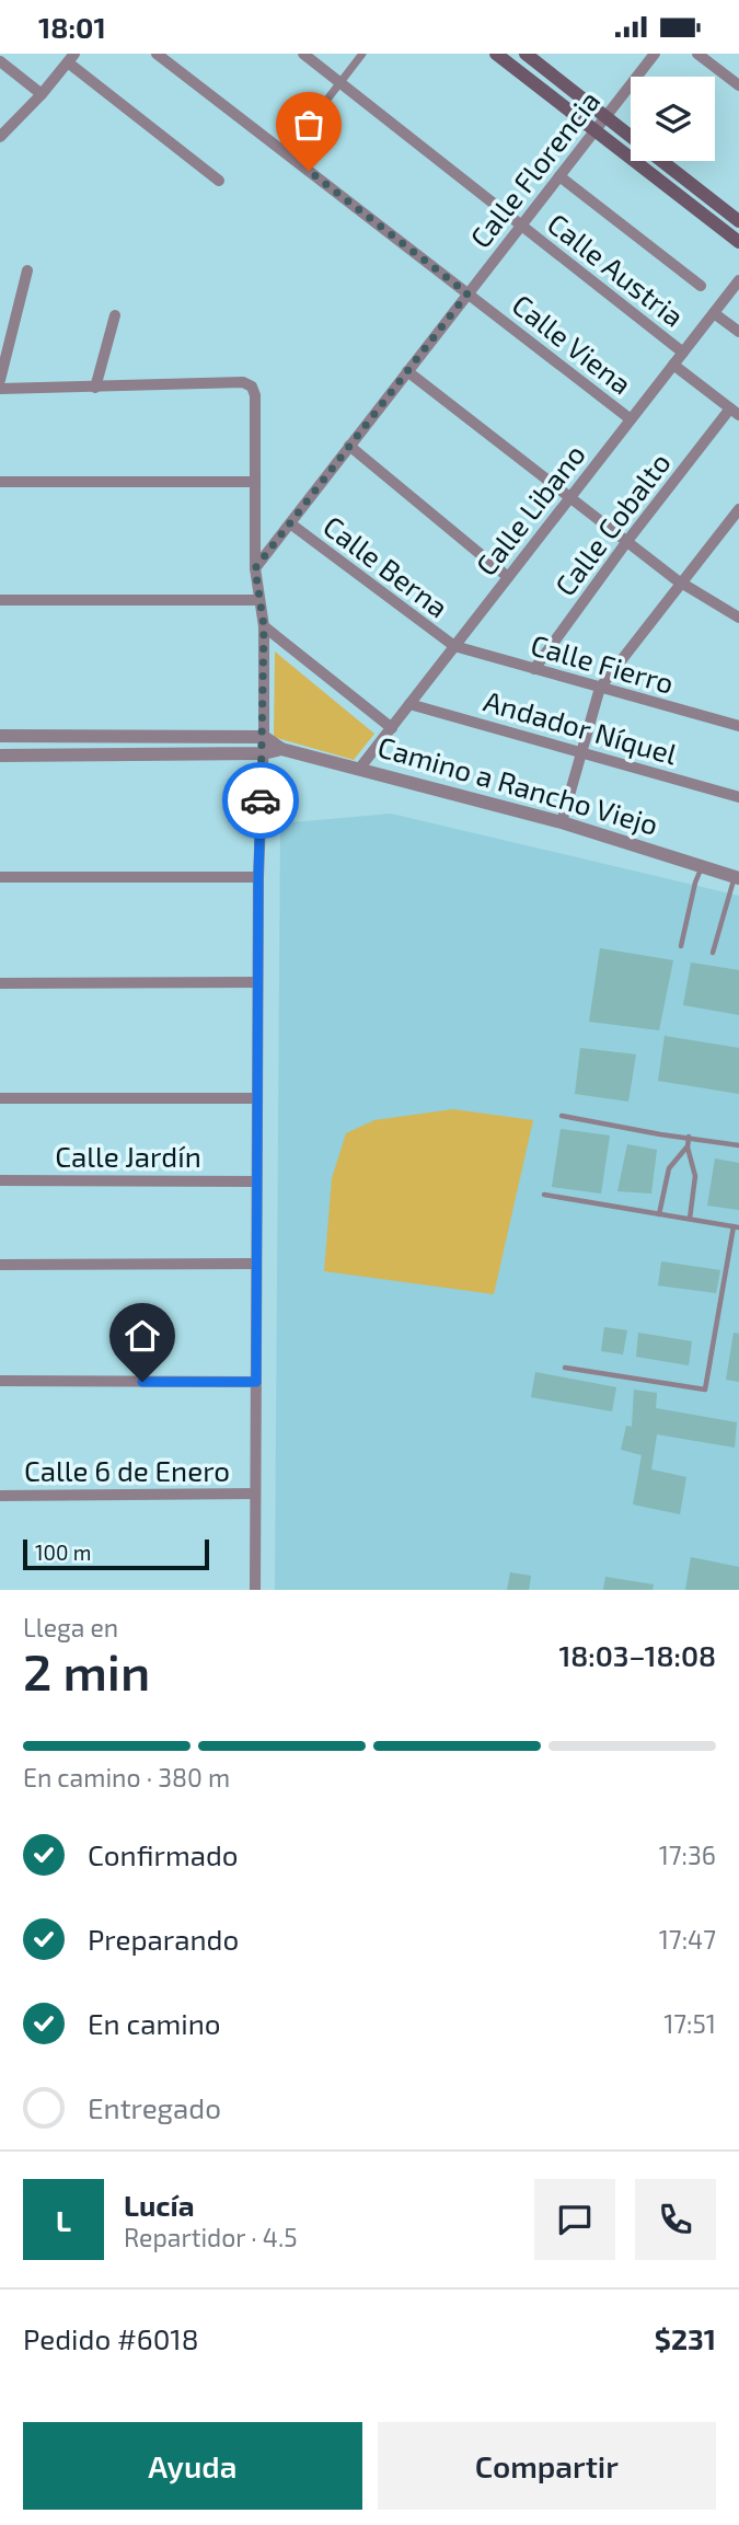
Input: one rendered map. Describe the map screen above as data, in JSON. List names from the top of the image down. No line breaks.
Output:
{"streets":{"street":["Calle Florencia","Calle Austria","Calle Viena","Calle Libano","Calle Cobalto","Calle Berna","Calle Fierro","Andador Níquel","Camino a Rancho Viejo","Calle Jardín","Calle 6 de Enero"]},"crossings":[["Calle Florencia","Calle Austria"],["Calle Florencia","Calle Viena"],["Calle Florencia","Calle Berna"],["Calle Austria","Calle Libano"],["Calle Viena","Calle Libano"],["Calle Libano","Calle Berna"],["Calle Libano","Calle Fierro"],["Calle Libano","Andador Níquel"],["Calle Libano","Camino a Rancho Viejo"],["Calle Cobalto","Calle Fierro"],["Calle Berna","Calle Fierro"]],"scale_bar":"100 m","page":{"status":"18:01","scale":"100 m","heading":["2 min","Llega en","18:03–18:08"],"panel":["Lucía","Repartidor · 4.5","Pedido #6018","$231"],"bar":"En camino · 380 m","list":[["Confirmado","17:36"],["Preparando","17:47"],["En camino","17:51"],"Entregado"],"round":"L","buttons":["Ayuda","Compartir"]}}
